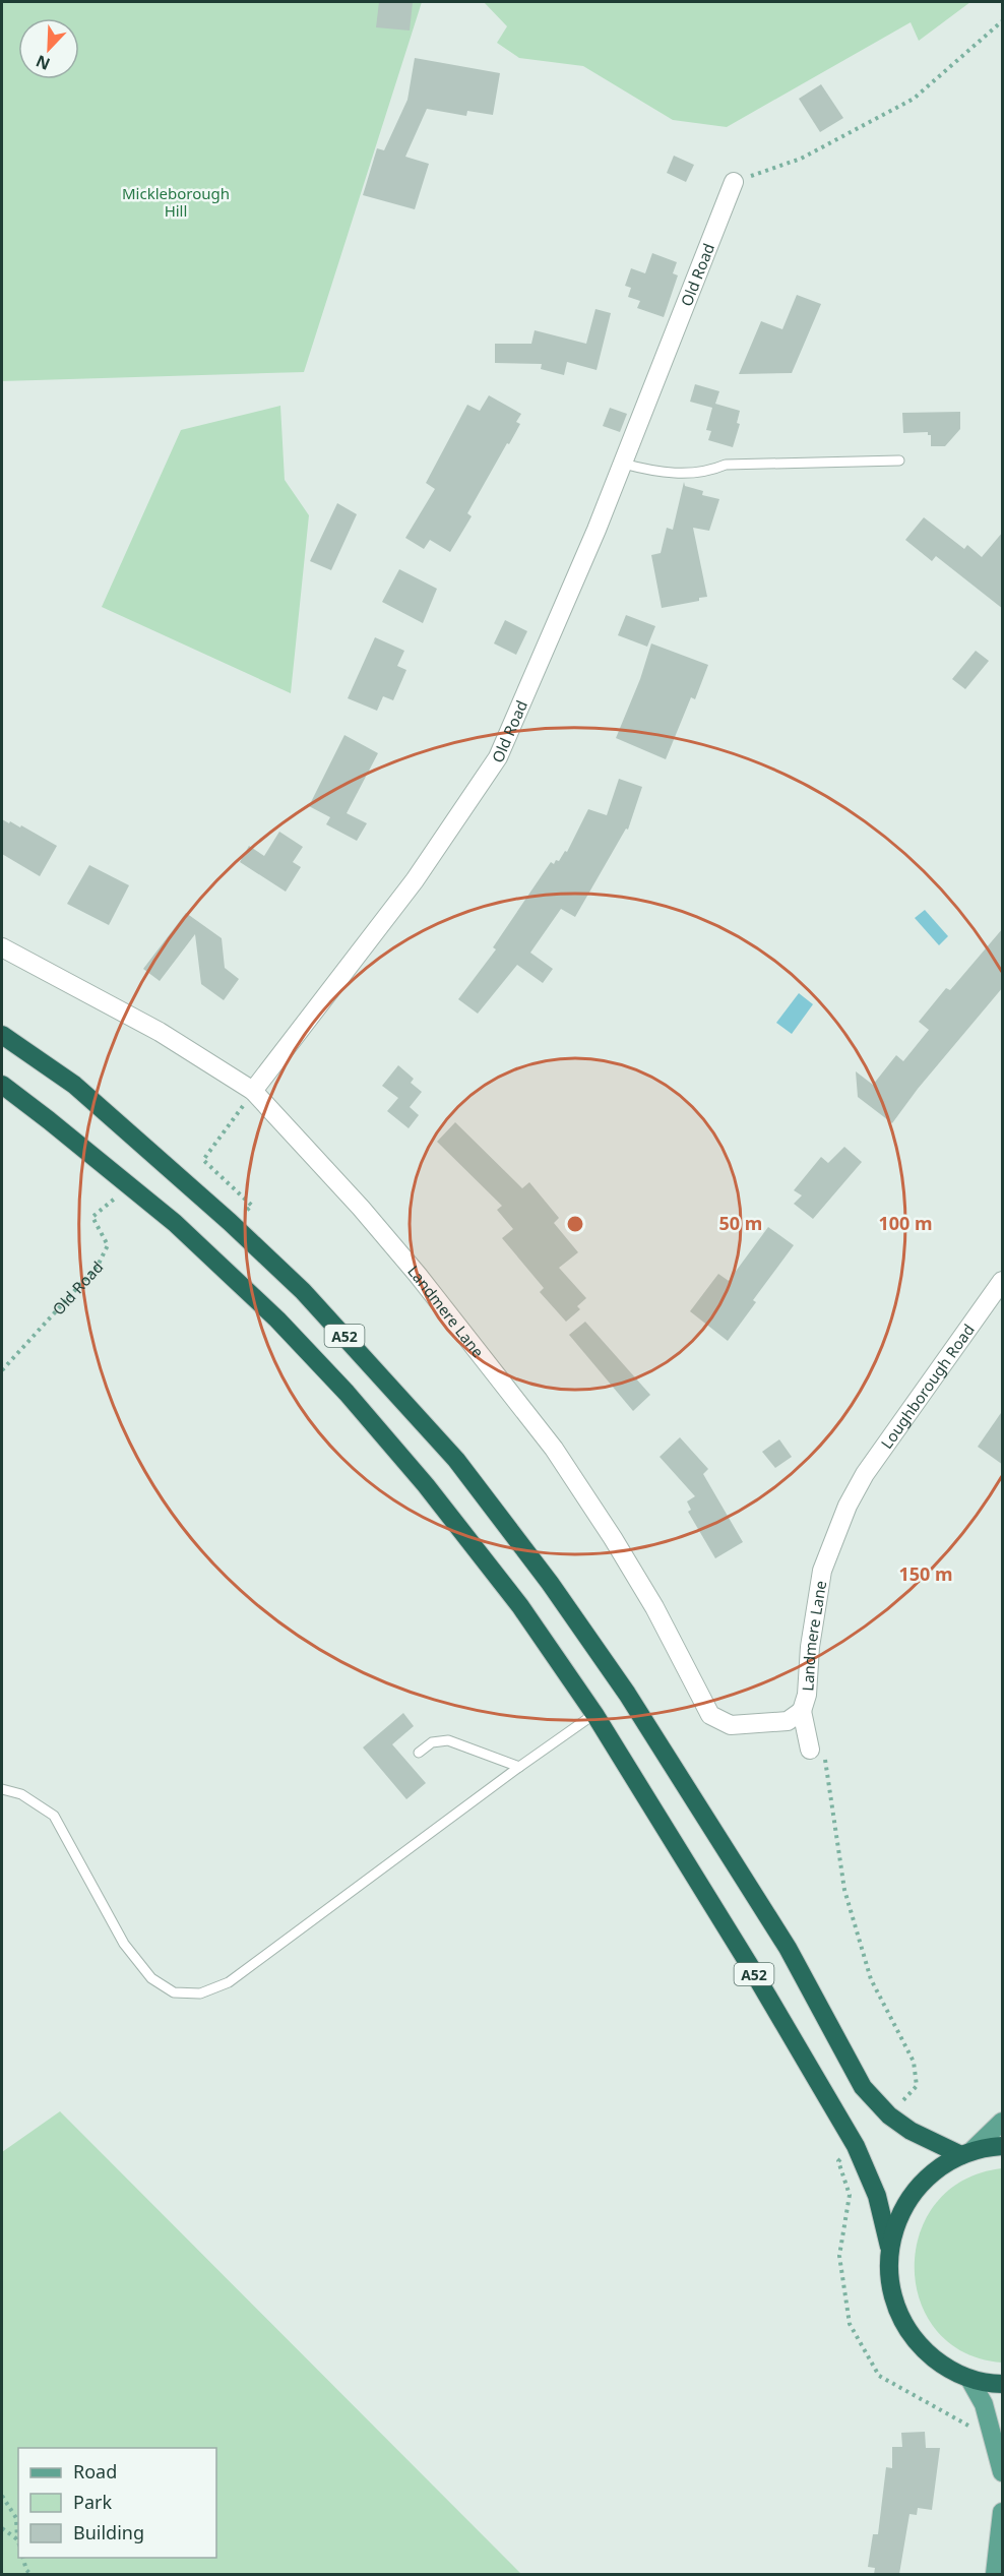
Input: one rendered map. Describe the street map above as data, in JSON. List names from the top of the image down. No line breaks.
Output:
{"streets":{"highway":["A52"],"street":["Old Road","Landmere Lane","Loughborough Road"]},"crossings":[["Old Road","Landmere Lane"],["Landmere Lane","Loughborough Road"]],"parks":["Mickleborough Hill"],"legend":["Road","Park","Building"],"north":"bottom left","rings":["50 m","100 m","150 m"]}
